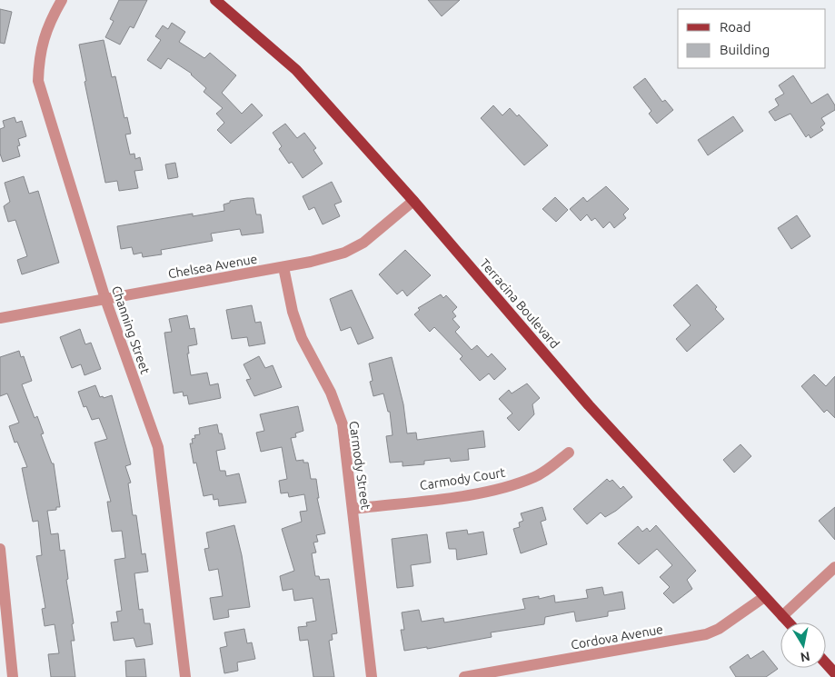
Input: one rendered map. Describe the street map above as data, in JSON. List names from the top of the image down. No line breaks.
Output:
{"streets":{"main road":["Terracina Boulevard"],"street":["Chelsea Avenue","Channing Street","Carmody Street","Carmody Court","Cordova Avenue"]},"crossings":[["Chelsea Avenue","Terracina Boulevard"],["Chelsea Avenue","Channing Street"],["Chelsea Avenue","Carmody Street"],["Terracina Boulevard","Cordova Avenue"],["Carmody Street","Carmody Court"]],"legend":["Road","Building"],"north":"bottom"}
